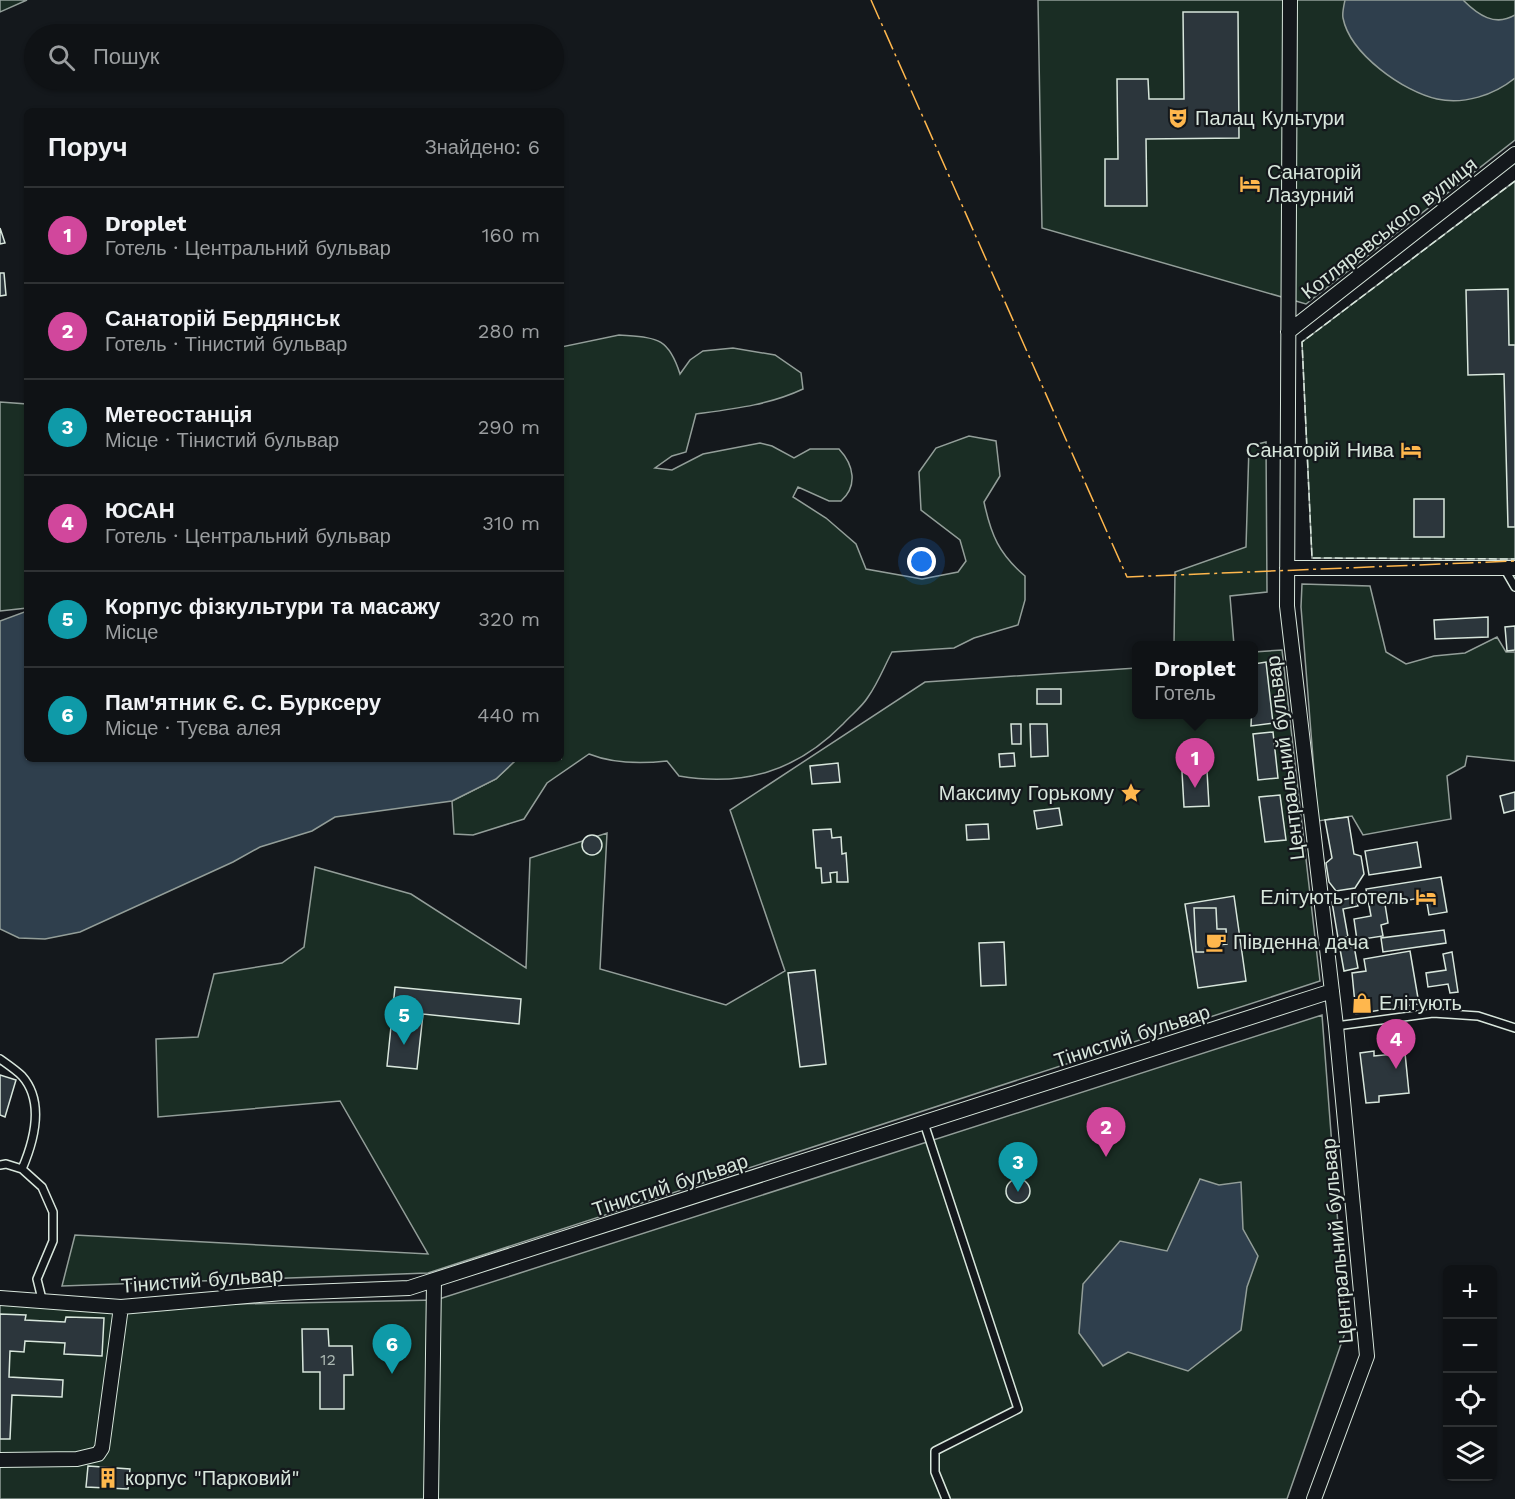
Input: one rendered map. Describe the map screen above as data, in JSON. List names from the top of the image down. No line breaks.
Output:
{"streets":{"street":["Котляревського вулиця","Центральний бульвар","Тінистий бульвар"]},"crossings":[["Котляревського вулиця","Центральний бульвар"],["Центральний бульвар","Тінистий бульвар"]],"places":{"theatre":["Палац Культури"],"hotel":["Санаторій Лазурний","Санаторій Нива","Елітують готель"],"place":["Максиму Горькому"],"cafe":["Південна дача"],"shop":["Елітують"],"building":["корпус \"Парковий\""]},"house_numbers":["12"],"page":{"search":"Пошук","heading":["Поруч","Знайдено: 6"],"list":[{"mark":"1","name":"Droplet","note":"Готель · Центральний бульвар","value":"160 m"},{"mark":"2","name":"Санаторій Бердянськ","note":"Готель · Тінистий бульвар","value":"280 m"},{"mark":"3","name":"Метеостанція","note":"Місце · Тінистий бульвар","value":"290 m"},{"mark":"4","name":"ЮСАН","note":"Готель · Центральний бульвар","value":"310 m"},{"mark":"5","name":"Корпус фізкультури та масажу","note":"Місце","value":"320 m"},{"mark":"6","name":"Пам'ятник Є. С. Бурксеру","note":"Місце · Туєва алея","value":"440 m"}],"popup":["Droplet","Готель"],"pins":["1","5","4","2","3","6"],"map_buttons":["+","−"]}}
